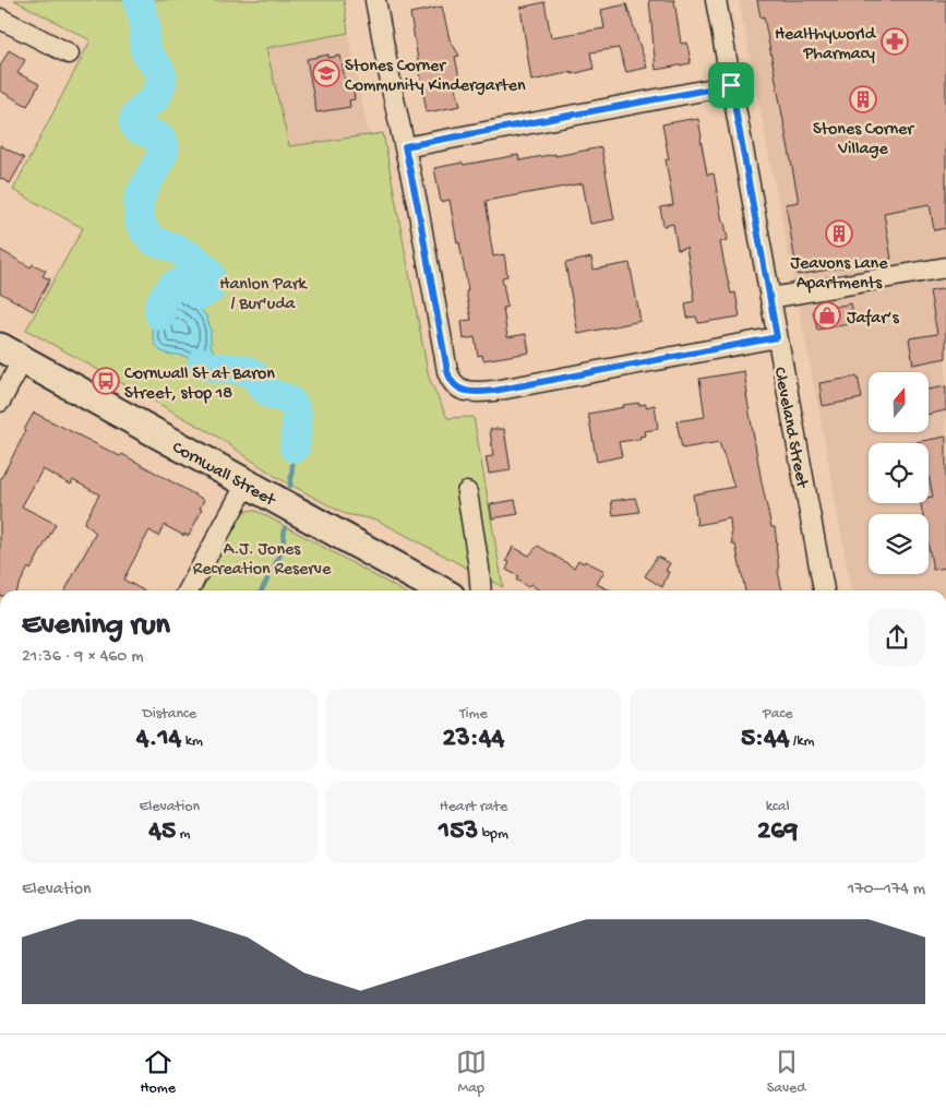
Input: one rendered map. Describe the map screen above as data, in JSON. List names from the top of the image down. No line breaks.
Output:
{"streets":{"main road":["Cornwall Street"],"street":["Cleveland Street"]},"parks":["Hanlon Park / Bur'uda","A.J. Jones Recreation Reserve"],"places":{"pharmacy":["Healthyworld Pharmacy"],"school or university":["Stones Corner Community Kindergarten"],"building":["Stones Corner Village","Jeavons Lane Apartments"],"shop":["Jafar’s"],"bus stop":["Cornwall St at Baron Street, stop 18"]},"north":"top","page":{"heading":["Evening run","21:36 · 9 × 460 m"],"stats":[["Distance","4.14 km"],["Time","23:44"],["Pace","5:44 /km"],["Elevation","45 m"],["Heart rate","153 bpm"],["kcal","269"]],"chart":["Elevation","170–174 m"],"tabs":["Home","Map","Saved"]}}
